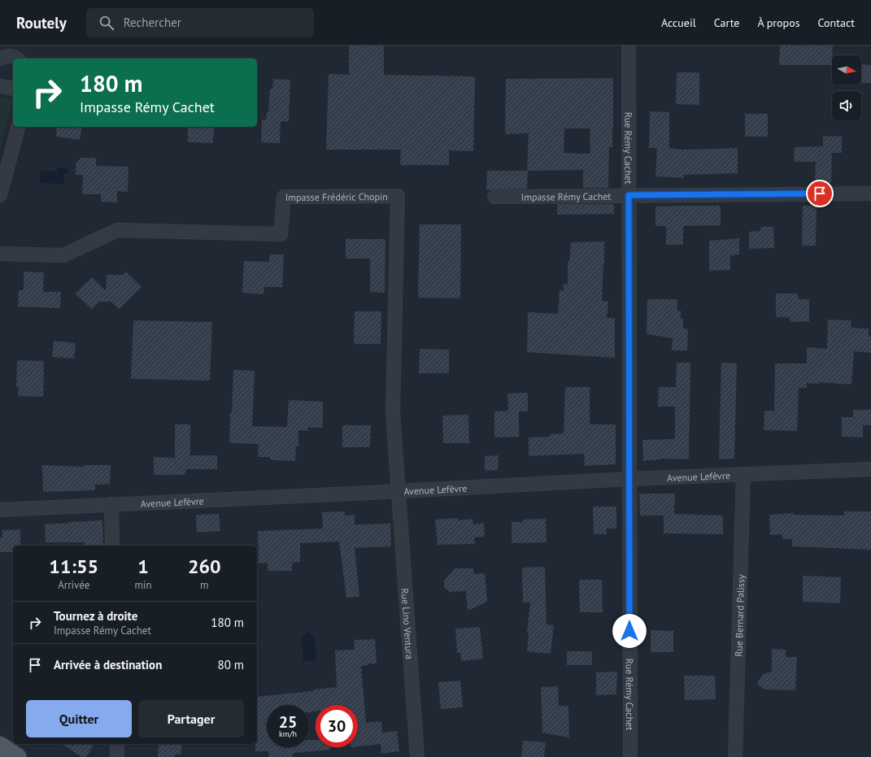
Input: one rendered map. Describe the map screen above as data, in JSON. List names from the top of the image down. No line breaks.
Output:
{"streets":{"street":["Rue Rémy Cachet","Impasse Rémy Cachet","Impasse Frédéric Chopin","Avenue Lefèvre","Rue Bernard Palissy","Rue Lino Ventura"]},"crossings":[["Rue Rémy Cachet","Impasse Rémy Cachet"],["Rue Rémy Cachet","Avenue Lefèvre"],["Impasse Frédéric Chopin","Avenue Lefèvre"],["Impasse Frédéric Chopin","Rue Lino Ventura"],["Avenue Lefèvre","Rue Bernard Palissy"],["Avenue Lefèvre","Rue Lino Ventura"]],"north":"right","page":{"header":"Routely","search":"Rechercher","nav":["Accueil","Carte","À propos","Contact"],"turn":["180 m","Impasse Rémy Cachet"],"eta":["11:55","Arrivée","1","min","260","m"],"list":[{"name":"Tournez à droite","note":"Impasse Rémy Cachet","value":"180 m"},{"name":"Arrivée à destination","value":"80 m"}],"buttons":["Quitter","Partager"],"speed":"25 km/h","limit":"30"}}
